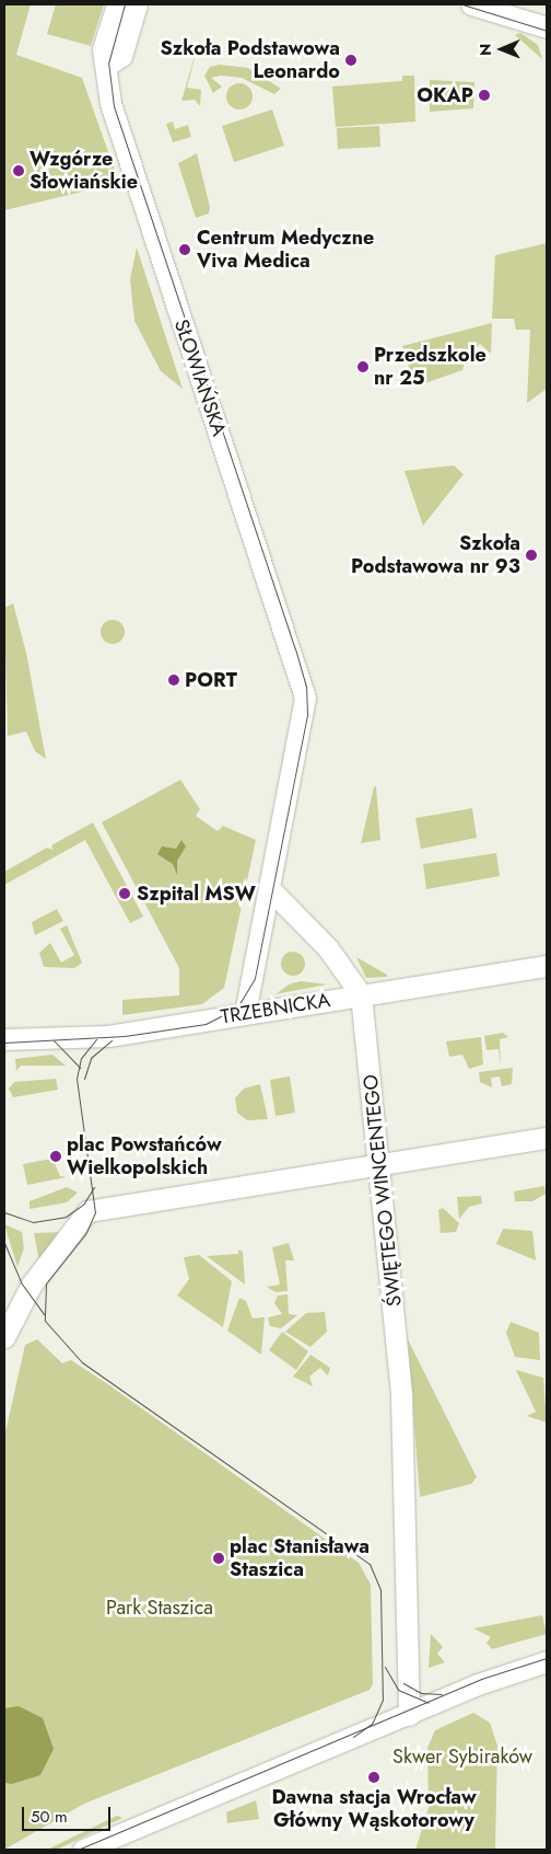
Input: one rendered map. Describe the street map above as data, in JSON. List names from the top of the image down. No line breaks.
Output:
{"streets":{"street":["SŁOWIAŃSKA","TRZEBNICKA","ŚWIĘTEGO WINCENTEGO"]},"crossings":[["SŁOWIAŃSKA","ŚWIĘTEGO WINCENTEGO"],["TRZEBNICKA","ŚWIĘTEGO WINCENTEGO"]],"parks":["Park Staszica","Skwer Sybiraków"],"places":["Szkoła Podstawowa Leonardo","OKAP","Wzgórze Słowiańskie","Centrum Medyczne Viva Medica","Przedszkole nr 25","Szkoła Podstawowa nr 93","PORT","Szpital MSW","plac Powstańców Wielkopolskich","plac Stanisława Staszica","Dawna stacja Wrocław Główny Wąskotorowy"],"scale_bar":"50 m","north":"left"}
